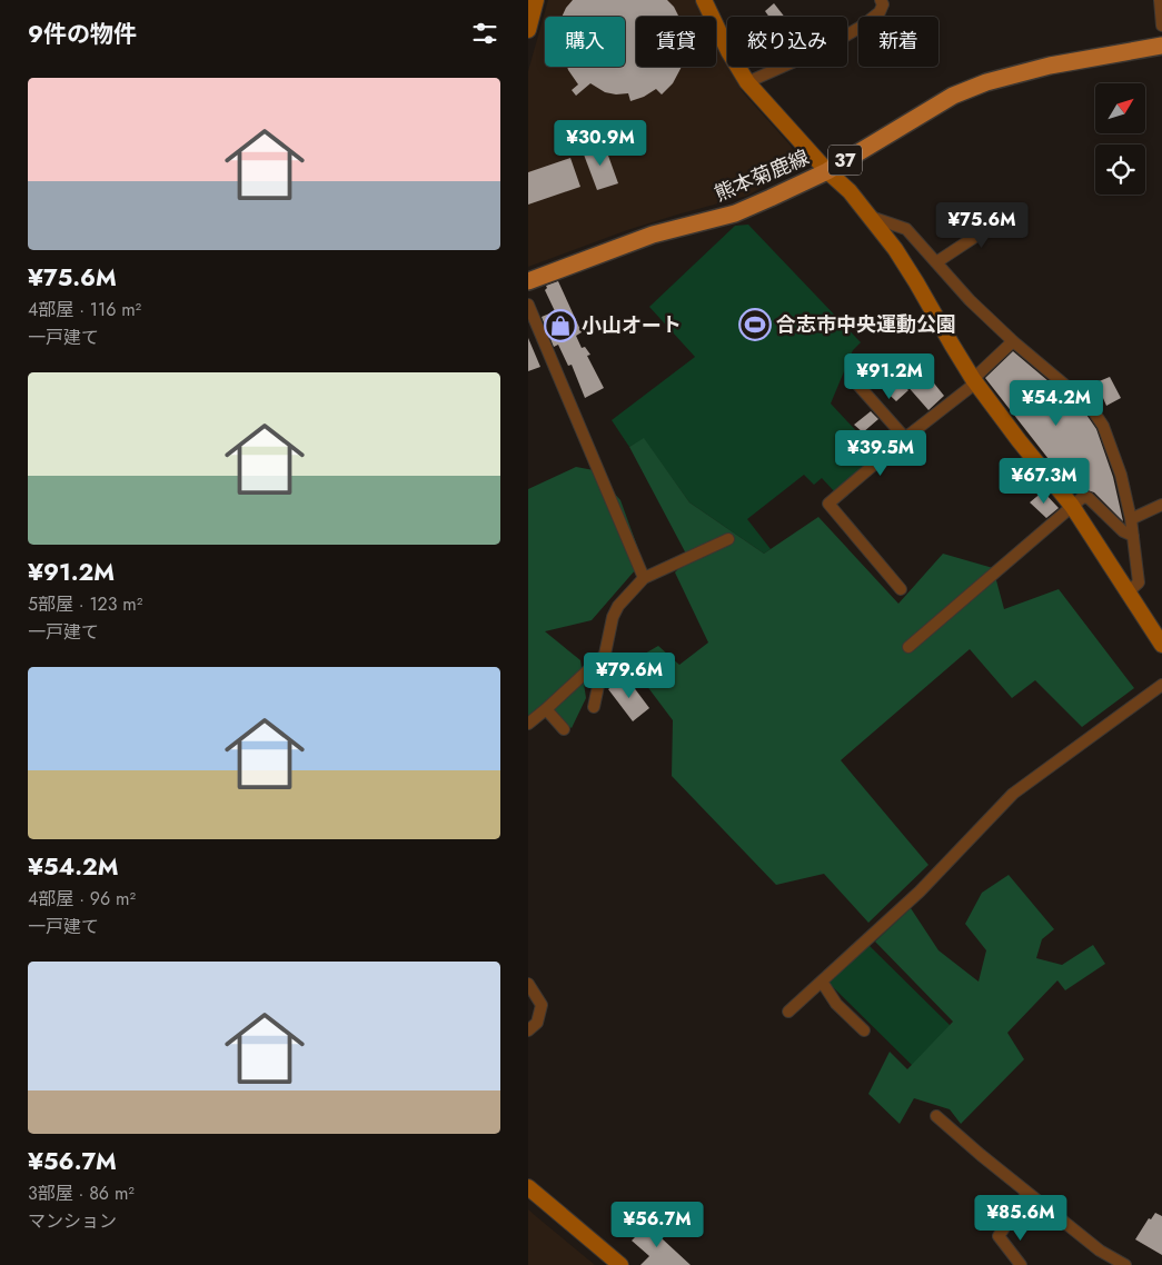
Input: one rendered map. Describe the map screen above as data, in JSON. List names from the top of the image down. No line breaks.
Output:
{"streets":{"main road":["37","熊本菊鹿線"]},"places":{"sports":["合志市中央運動公園"],"shop":["小山オート"]},"north":"top right","page":{"heading":"9件の物件","chip":["購入","賃貸","絞り込み","新着"],"list":[{"name":"¥75.6M","note":"4部屋 · 116 m² · 一戸建て"},{"name":"¥91.2M","note":"5部屋 · 123 m² · 一戸建て"},{"name":"¥54.2M","note":"4部屋 · 96 m² · 一戸建て"},{"name":"¥56.7M","note":"3部屋 · 86 m² · マンション"}],"price":["¥30.9M","¥75.6M","¥91.2M","¥54.2M","¥39.5M","¥67.3M","¥79.6M","¥85.6M","¥56.7M"]}}
